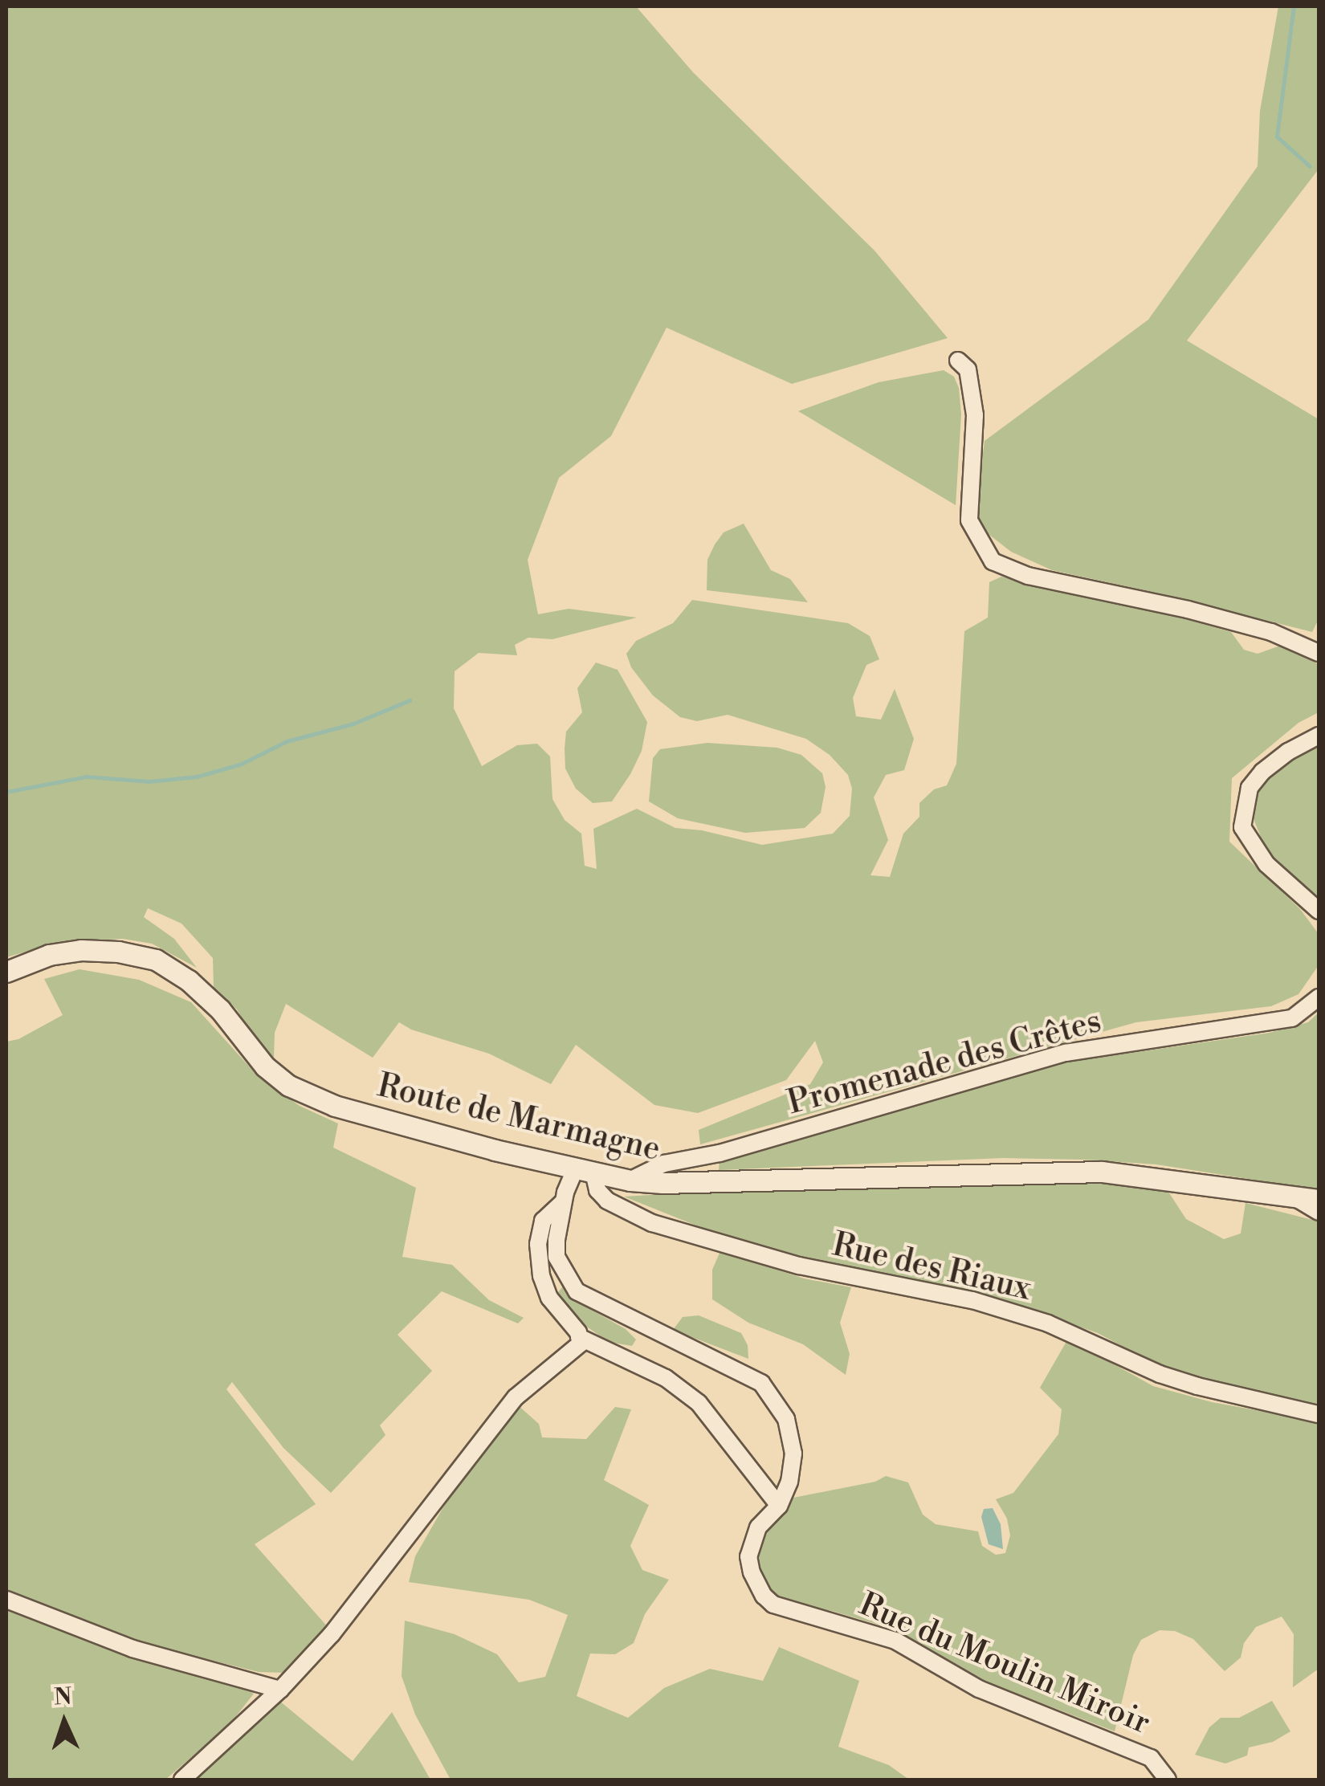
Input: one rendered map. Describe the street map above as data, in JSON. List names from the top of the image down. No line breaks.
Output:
{"streets":{"street":["Promenade des Crêtes","Route de Marmagne","Rue des Riaux","Rue du Moulin Miroir"]},"crossings":[["Promenade des Crêtes","Route de Marmagne"],["Route de Marmagne","Rue des Riaux"],["Route de Marmagne","Rue du Moulin Miroir"],["Rue des Riaux","Rue du Moulin Miroir"]],"north":"top"}
